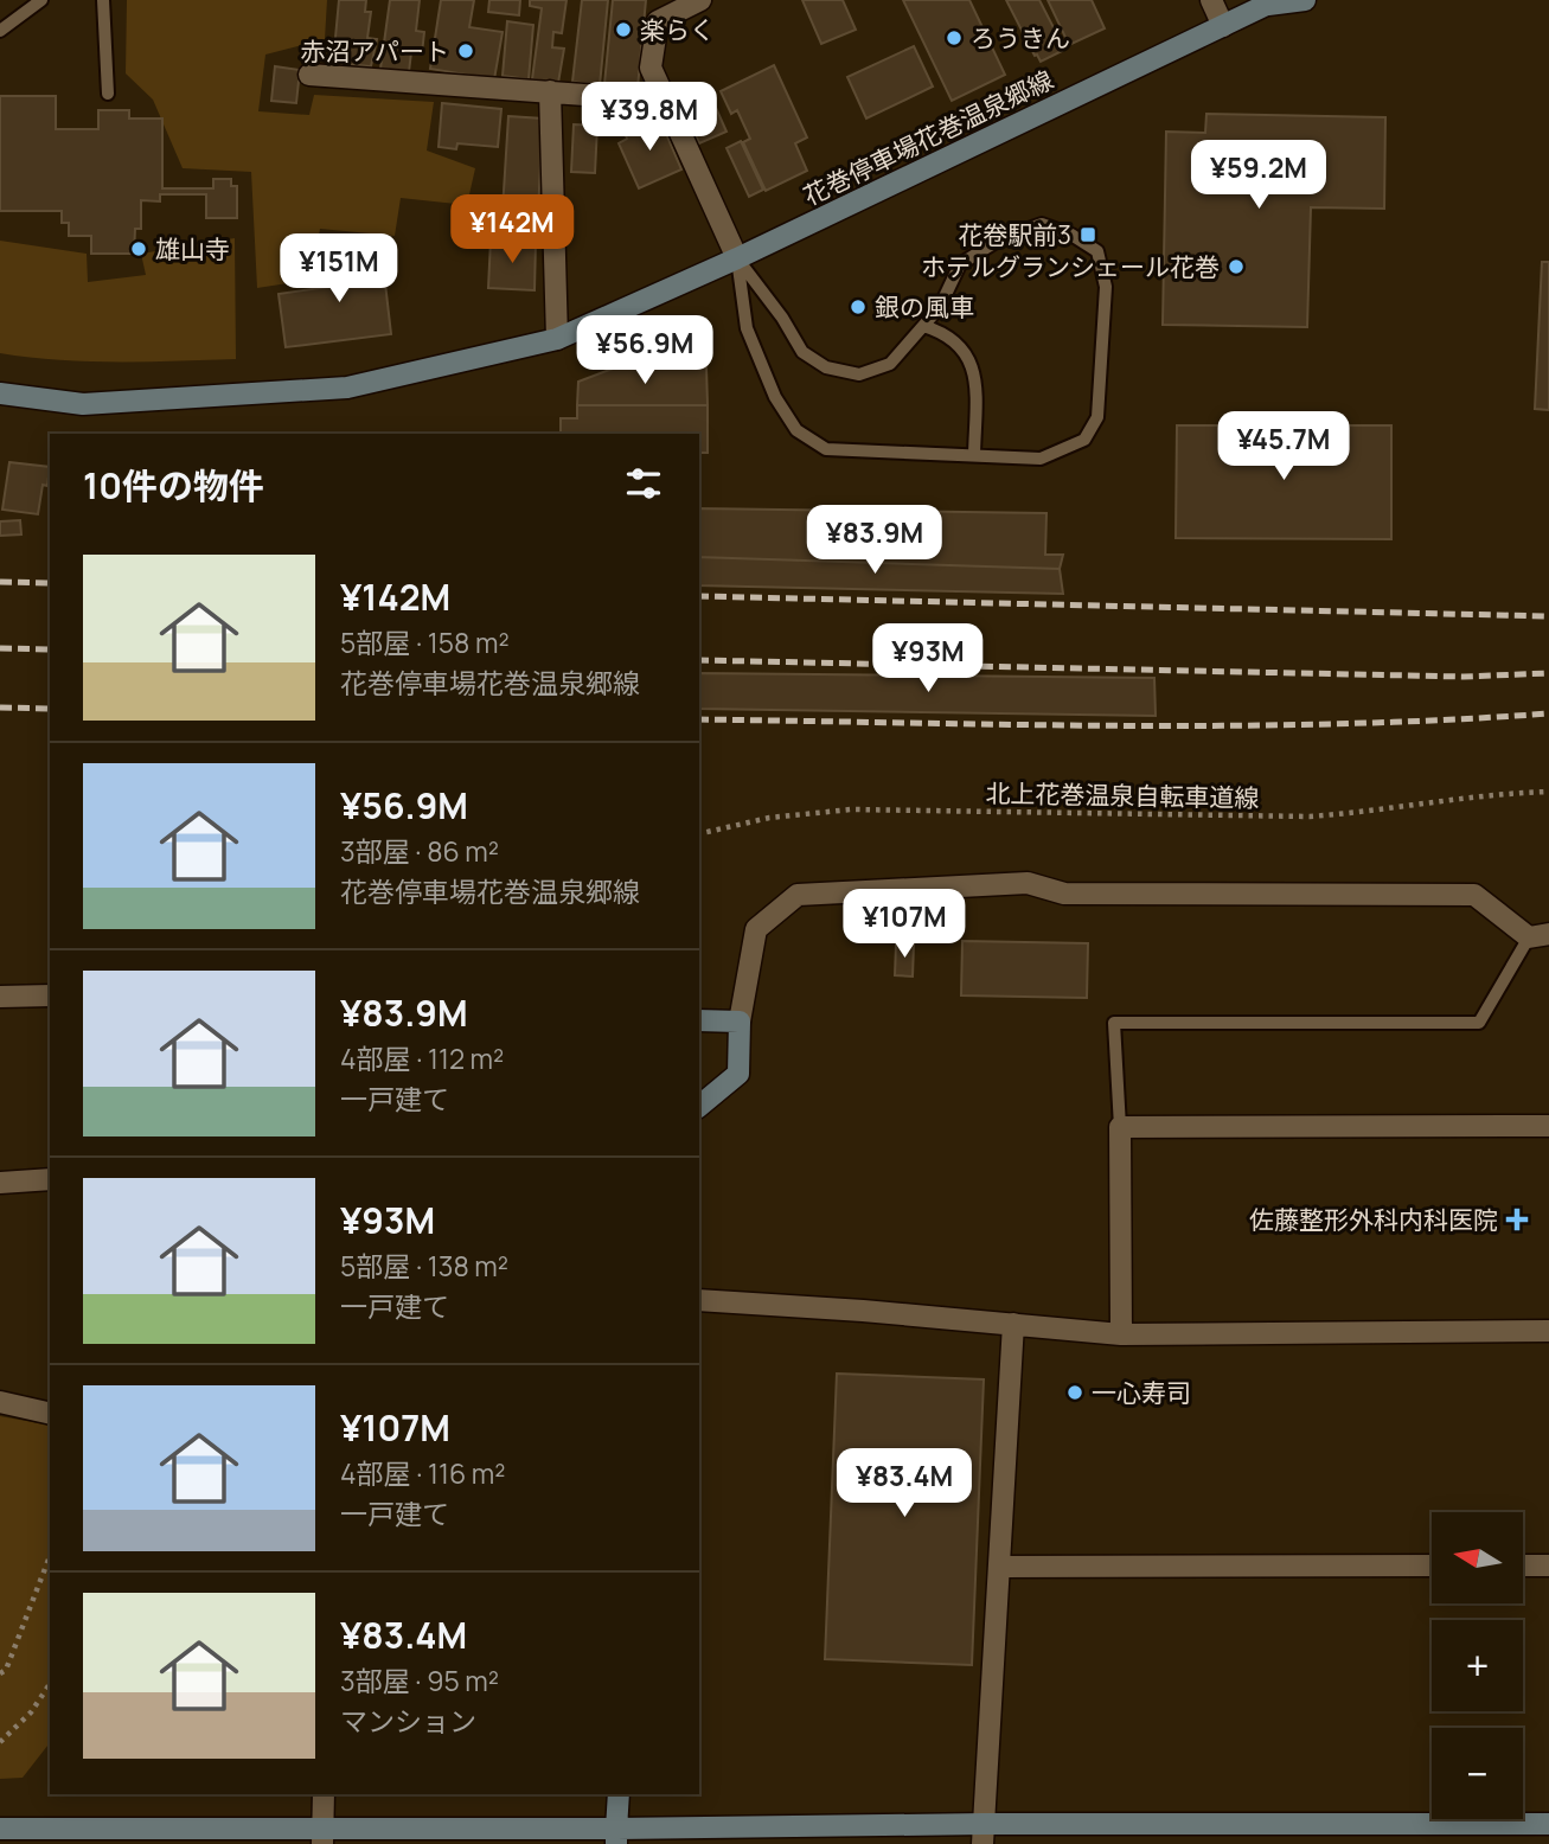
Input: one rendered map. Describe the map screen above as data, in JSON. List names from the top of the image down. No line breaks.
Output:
{"streets":{"street":["花巻停車場花巻温泉郷線"],"path":["北上花巻温泉自転車道線"]},"places":{"other":["楽らく","ろうきん","赤沼アパート","雄山寺","ホテルグランシェール花巻","銀の風車","一心寿司"],"transit":["花卷駅前3"],"health":["佐藤整形外科内科医院"]},"north":"left","page":{"price":["¥39.8M","¥59.2M","¥142M","¥151M","¥56.9M","¥45.7M","¥83.9M","¥93M","¥107M","¥83.4M"],"heading":"10件の物件","list":[{"name":"¥142M","note":"5部屋 · 158 m² · 花巻停車場花巻温泉郷線"},{"name":"¥56.9M","note":"3部屋 · 86 m² · 花巻停車場花巻温泉郷線"},{"name":"¥83.9M","note":"4部屋 · 112 m² · 一戸建て"},{"name":"¥93M","note":"5部屋 · 138 m² · 一戸建て"},{"name":"¥107M","note":"4部屋 · 116 m² · 一戸建て"},{"name":"¥83.4M","note":"3部屋 · 95 m² · マンション"}],"map_buttons":["+","−"]}}
